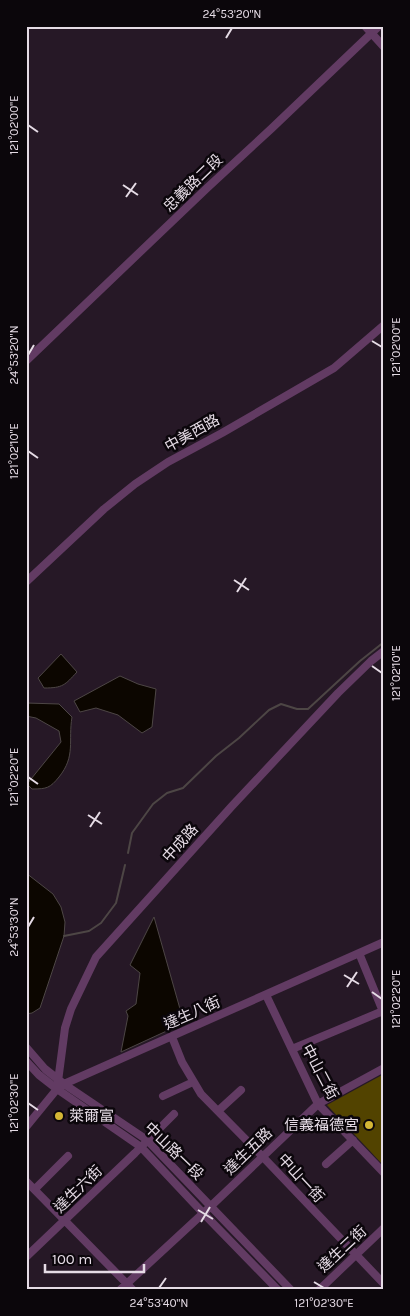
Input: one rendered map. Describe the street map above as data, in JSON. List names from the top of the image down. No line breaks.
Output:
{"streets":{"street":["忠義路二段","中美西路","中成路","達生八街","中山二街","中山路一段","達生五路","中山一街","達生六街","達生二街"]},"crossings":[["中成路","達生八街"],["中成路","中山路一段"],["達生八街","中山二街"],["達生八街","中山路一段"],["達生八街","中山一街"],["中山二街","達生五路"],["中山路一段","達生五路"],["中山路一段","達生六街"],["達生五路","中山一街"],["中山一街","達生二街"]],"places":["萊爾富","信義福德宮"],"scale_bar":"100 m","coordinates":["24°53'20\"N","121°02'00\"E","121°02'10\"E","121°02'20\"E","24°53'30\"N","121°02'30\"E","24°53'40\"N"]}
